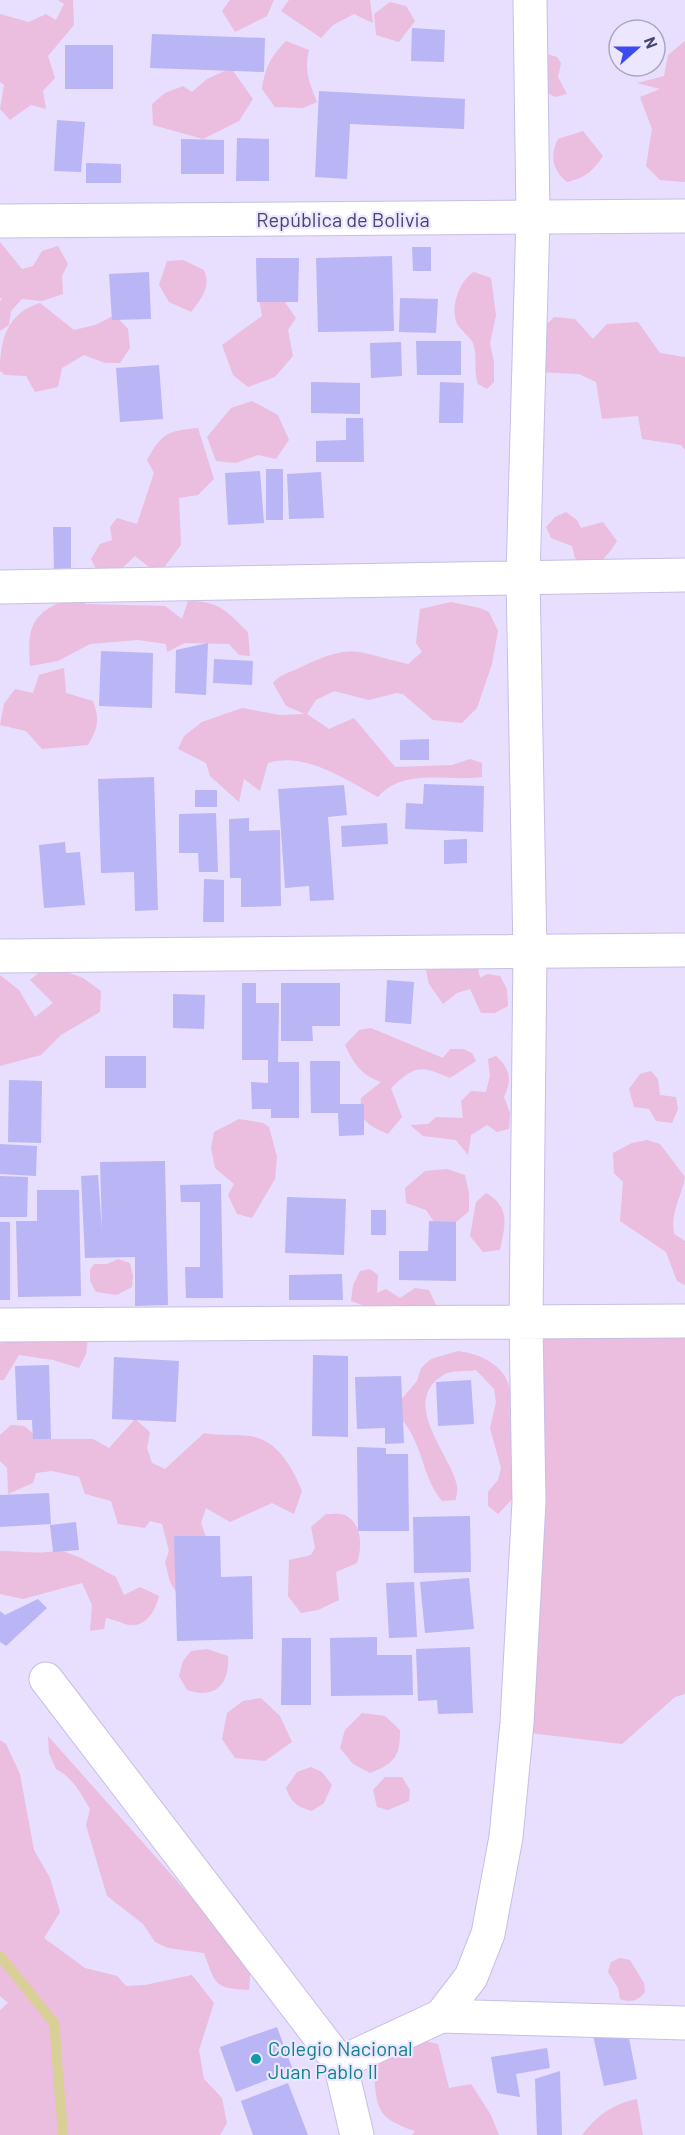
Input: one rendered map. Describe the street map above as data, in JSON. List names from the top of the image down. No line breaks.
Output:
{"streets":{"street":["República de Bolivia"]},"places":["Colegio Nacional Juan Pablo II"],"north":"right"}
